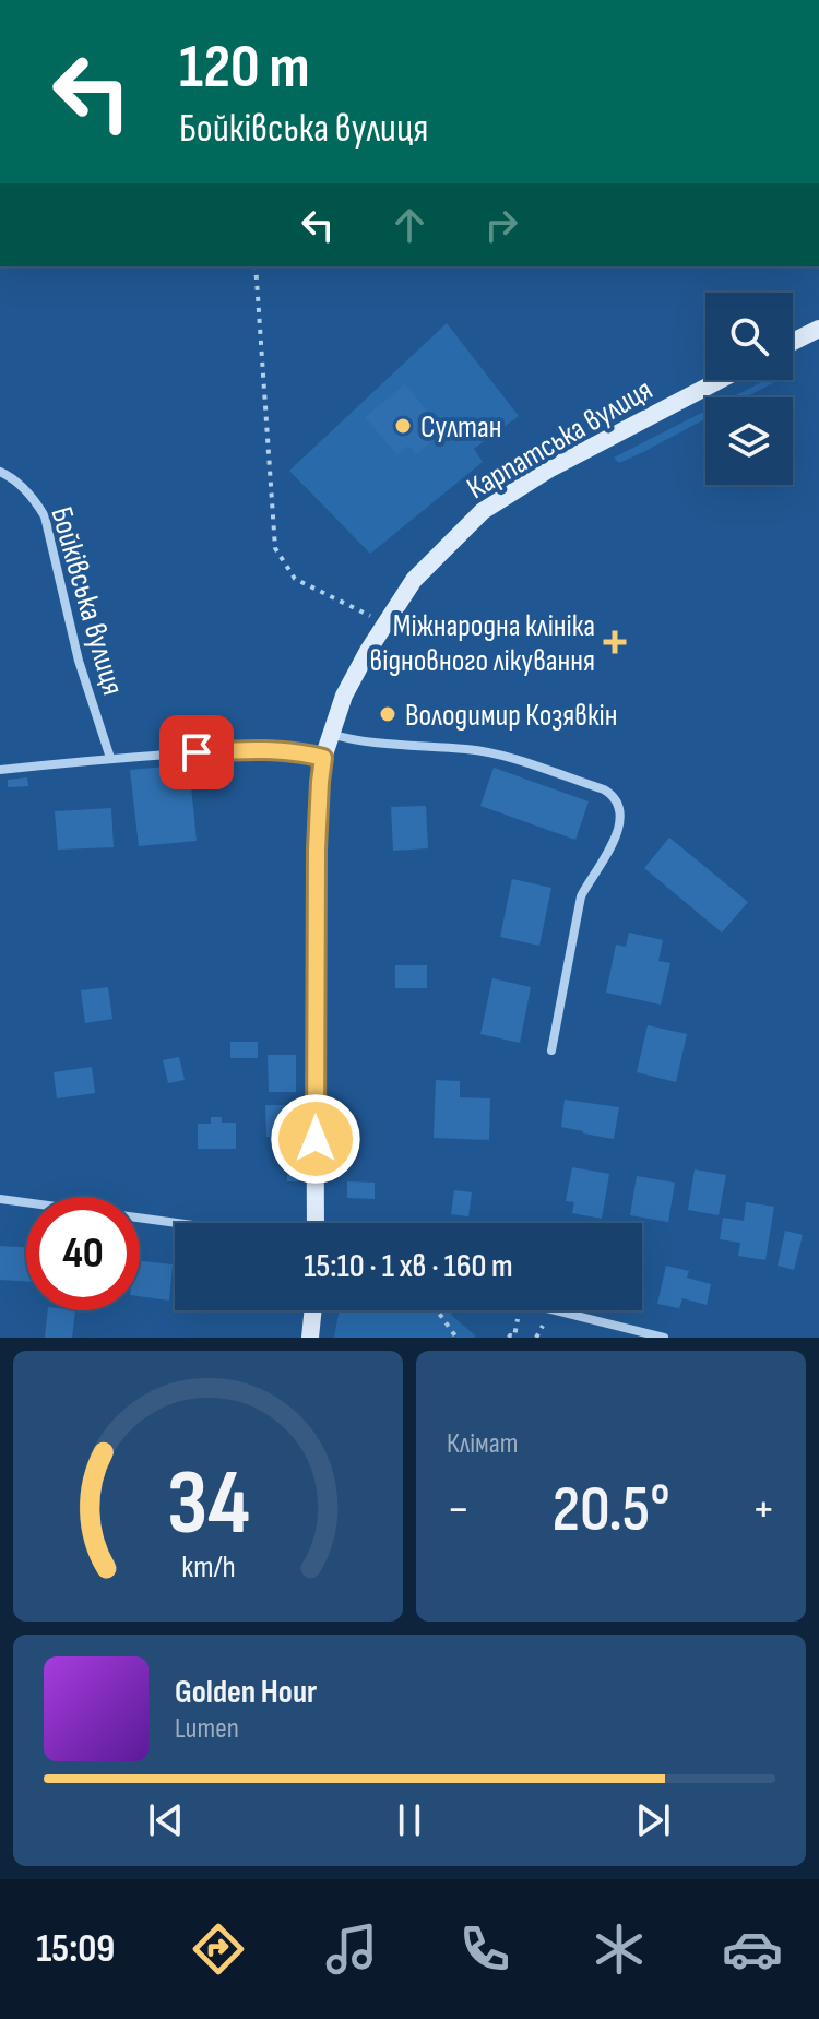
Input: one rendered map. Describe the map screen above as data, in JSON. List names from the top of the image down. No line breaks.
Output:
{"streets":{"street":["Карпатська вулиця","Бойківська вулиця"]},"places":{"other":["Султан","Володимир Козявкін"],"health":["Міжнародна клініка відновного лікування"]},"page":{"turn":["120 m","Бойківська вулиця"],"limit":"40","trip":"15:10 · 1 хв · 160 m","tile":"Клімат","heat":["−","20.5°","+"],"song":["Golden Hour","Lumen"],"tabs":"15:09","gauge":["34","km/h"]}}
